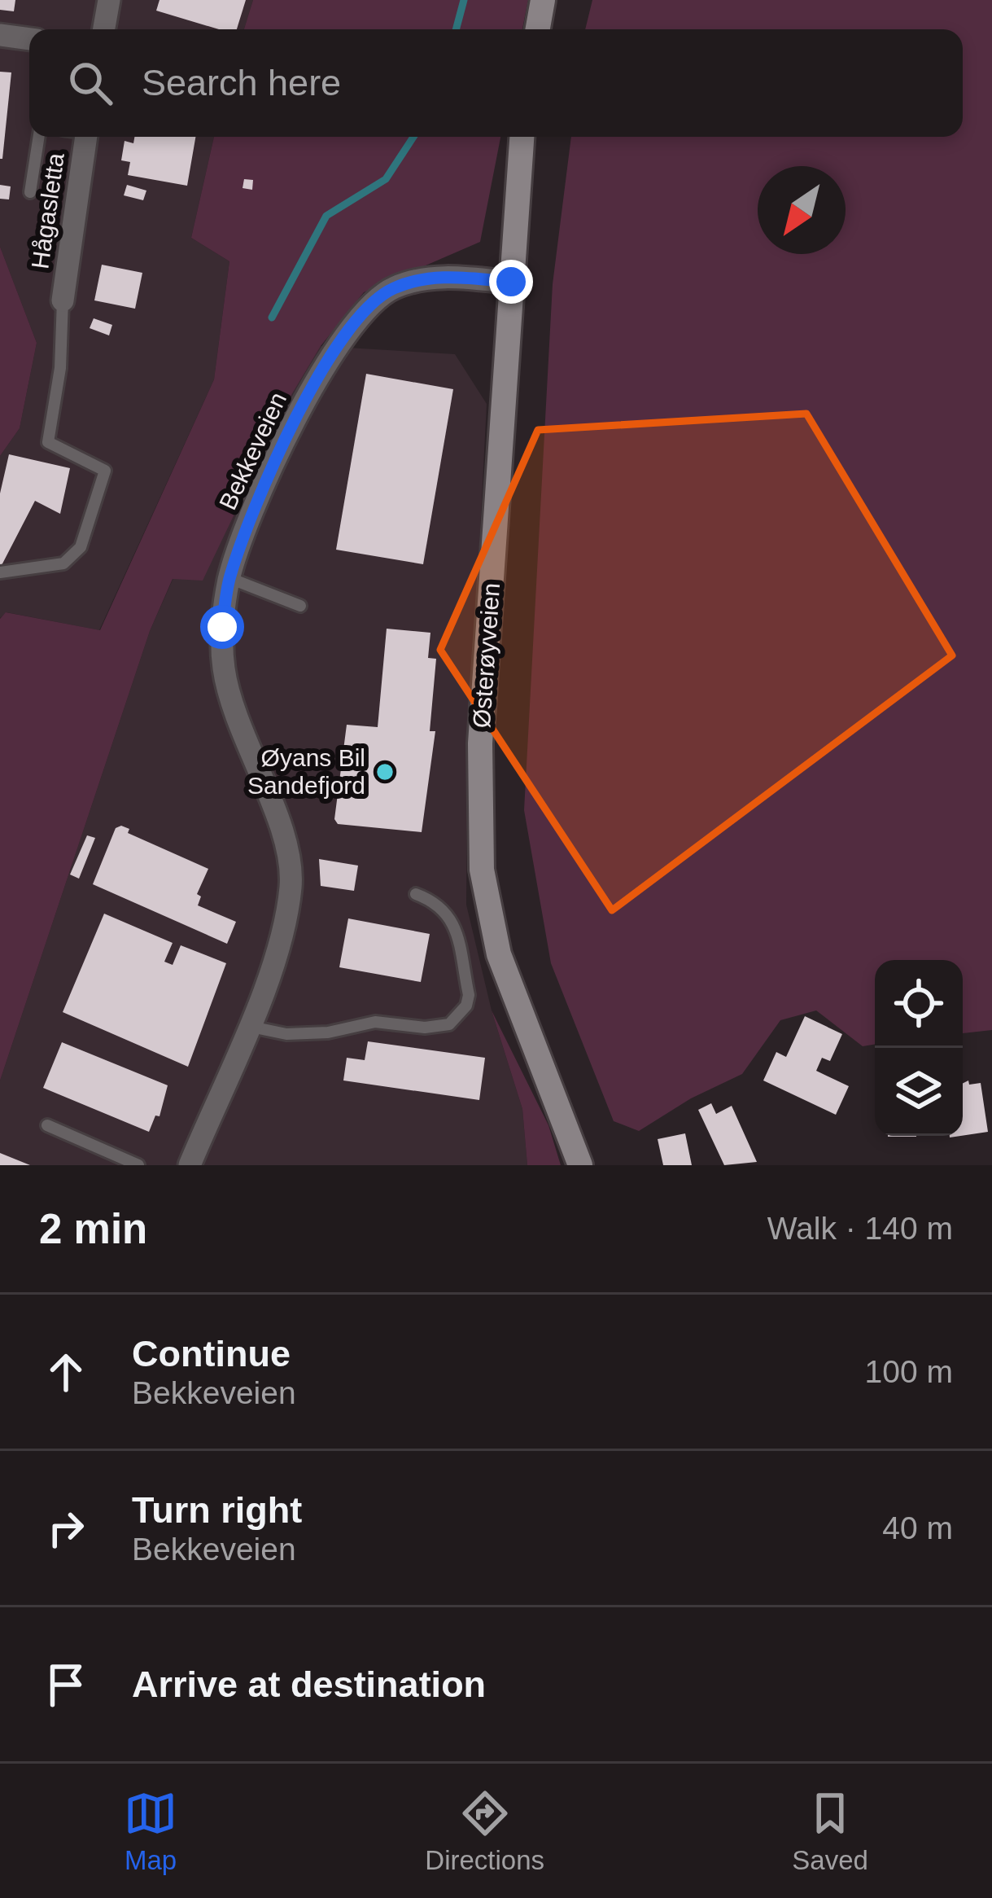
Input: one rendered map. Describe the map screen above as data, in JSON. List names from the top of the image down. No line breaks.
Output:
{"streets":{"main road":["Østerøyveien"],"street":["Hågasletta","Bekkeveien"]},"crossings":[["Bekkeveien","Østerøyveien"]],"places":["Øyans Bil Sandefjord"],"north":"bottom left","page":{"search":"Search here","heading":["2 min","Walk · 140 m"],"list":[["Continue","Bekkeveien","100 m"],["Turn right","Bekkeveien","40 m"],"Arrive at destination"],"nav":["Map","Directions","Saved"]}}
